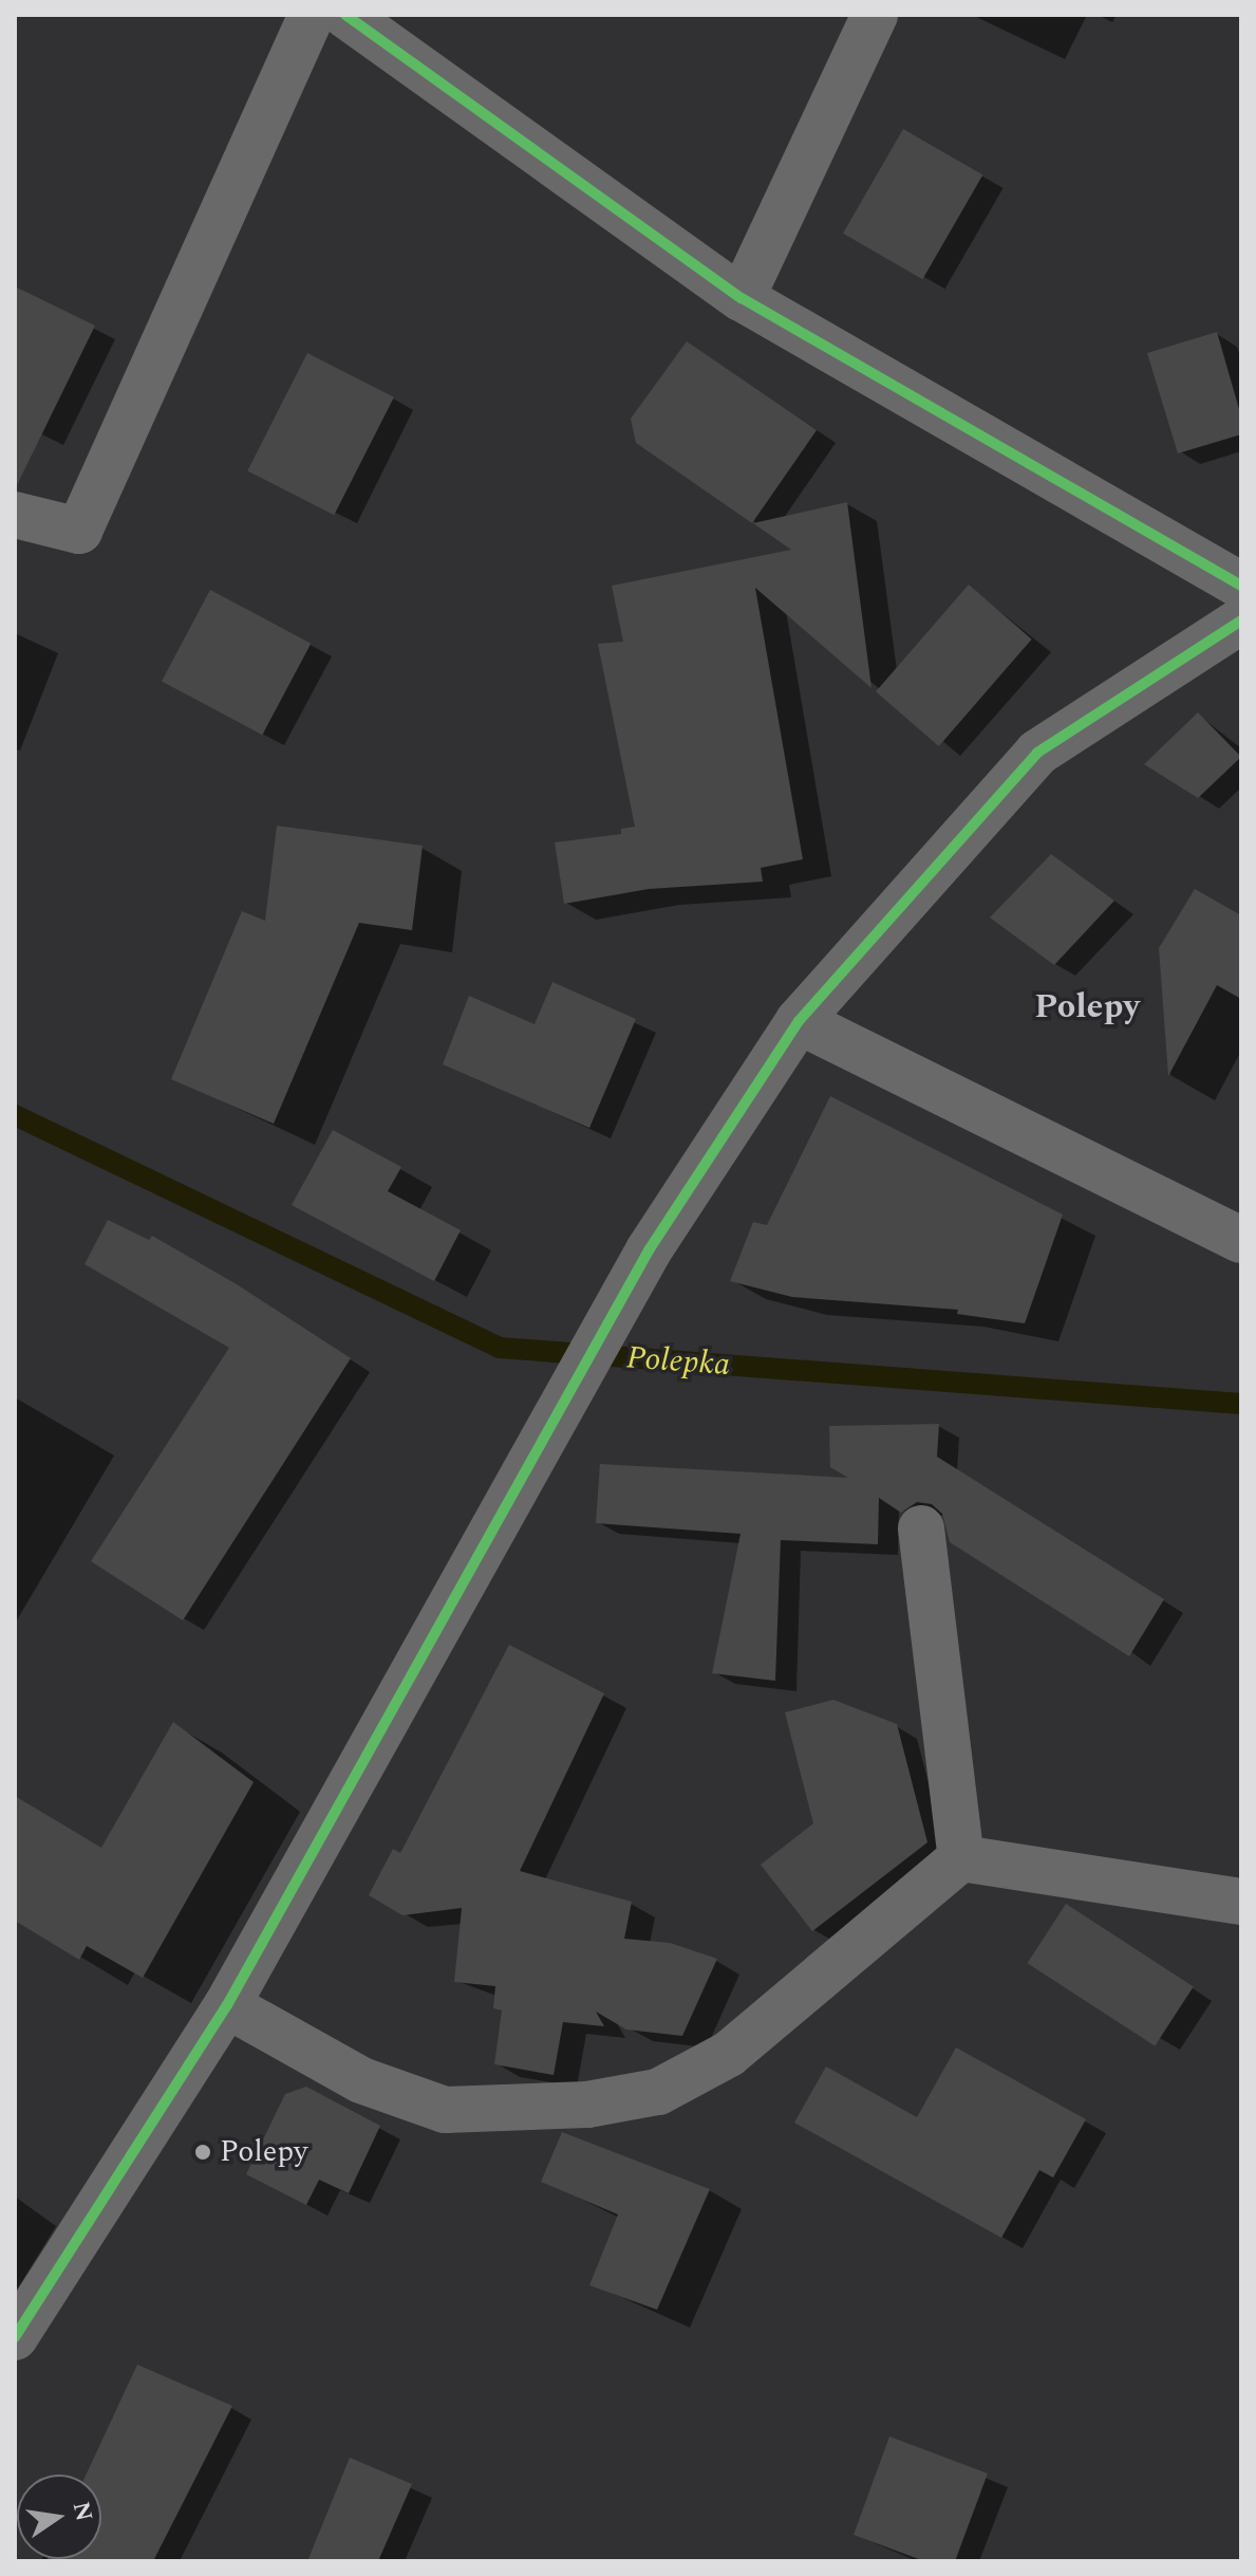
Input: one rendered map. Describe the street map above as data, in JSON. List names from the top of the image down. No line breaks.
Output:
{"districts":["Polepy"],"water":["Polepka"],"places":["Polepy"],"north":"right"}
